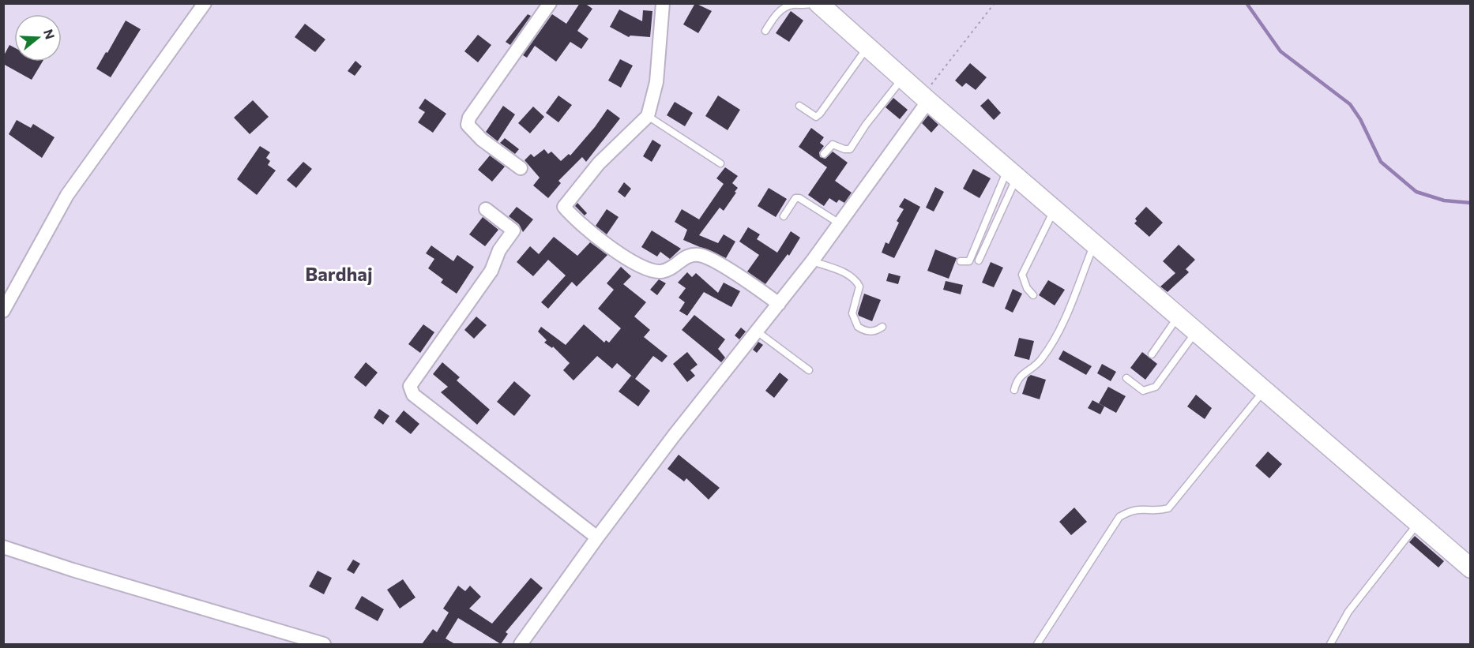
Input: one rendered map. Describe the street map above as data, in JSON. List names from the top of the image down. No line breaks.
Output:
{"districts":["Bardhaj"],"north":"right"}
